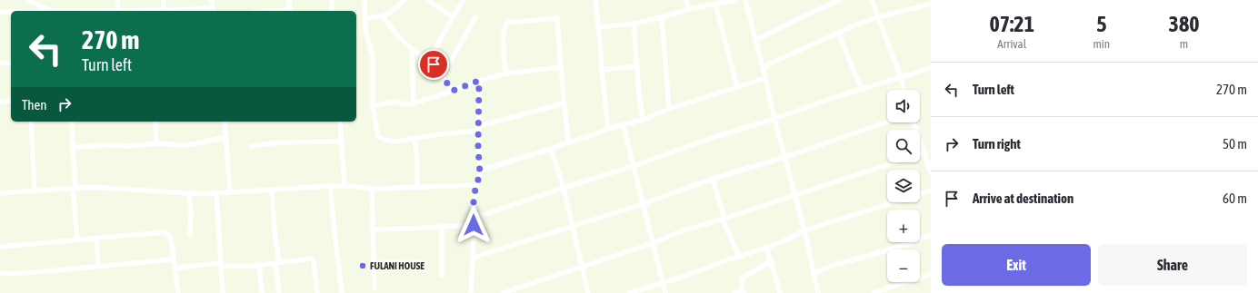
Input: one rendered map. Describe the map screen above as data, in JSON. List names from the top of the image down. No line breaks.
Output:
{"places":["FULANI HOUSE"],"page":{"eta":["07:21","Arrival","5","min","380","m"],"turn":["270 m","Turn left"],"list":[{"name":"Turn left","value":"270 m"},{"name":"Turn right","value":"50 m"},{"name":"Arrive at destination","value":"60 m"}],"then":"Then","map_buttons":["+","−"],"buttons":["Exit","Share"]}}
